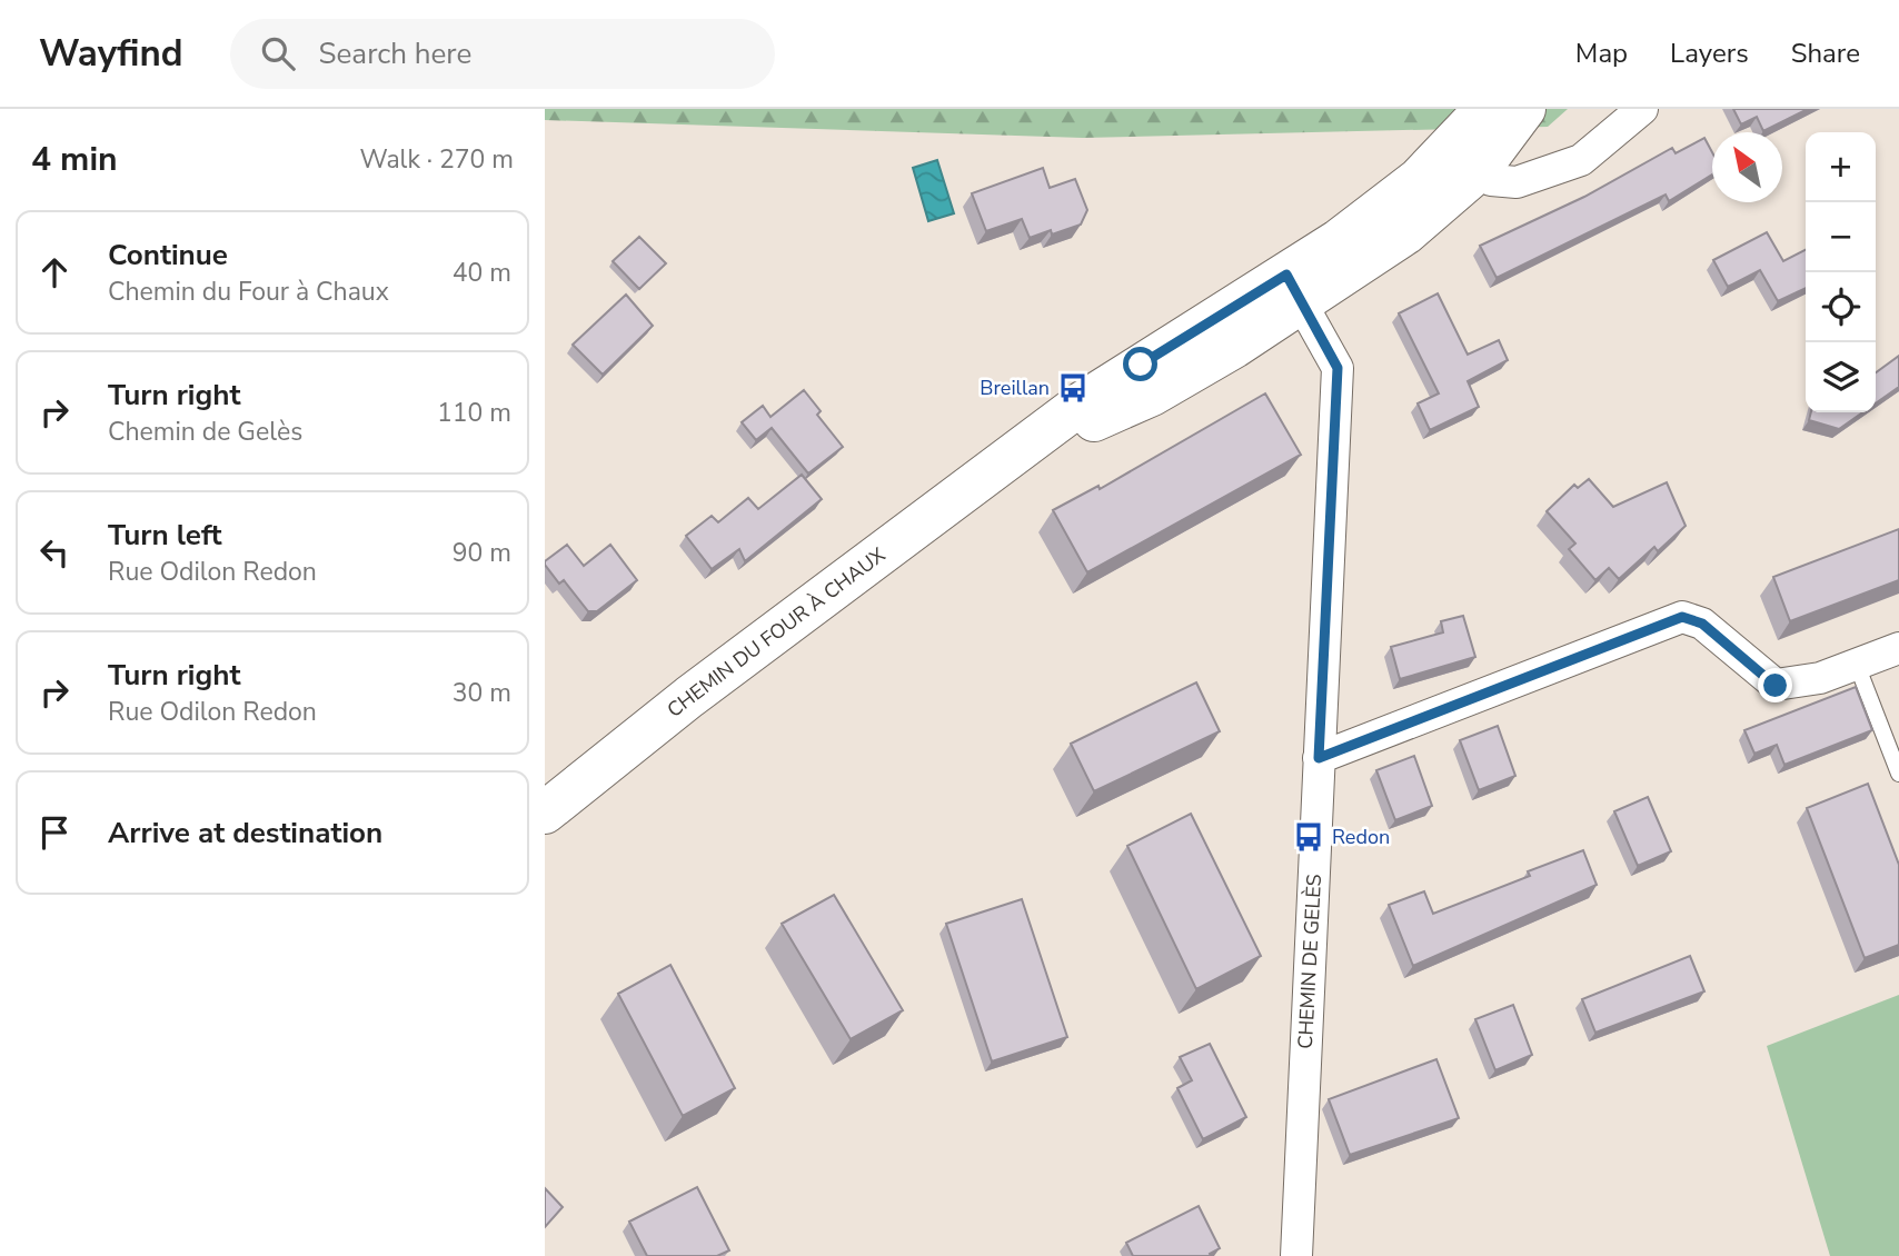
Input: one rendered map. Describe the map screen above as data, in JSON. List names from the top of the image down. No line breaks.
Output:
{"streets":{"street":["CHEMIN DU FOUR À CHAUX","CHEMIN DE GELÈS"]},"crossings":[["CHEMIN DU FOUR À CHAUX","CHEMIN DE GELÈS"]],"places":{"bus stop":["Breillan","Redon"]},"north":"top left","page":{"header":"Wayfind","search":"Search here","nav":["Map","Layers","Share"],"heading":["4 min","Walk · 270 m"],"map_buttons":["+","−"],"list":[["Continue","Chemin du Four à Chaux","40 m"],["Turn right","Chemin de Gelès","110 m"],["Turn left","Rue Odilon Redon","90 m"],["Turn right","Rue Odilon Redon","30 m"],"Arrive at destination"]}}
